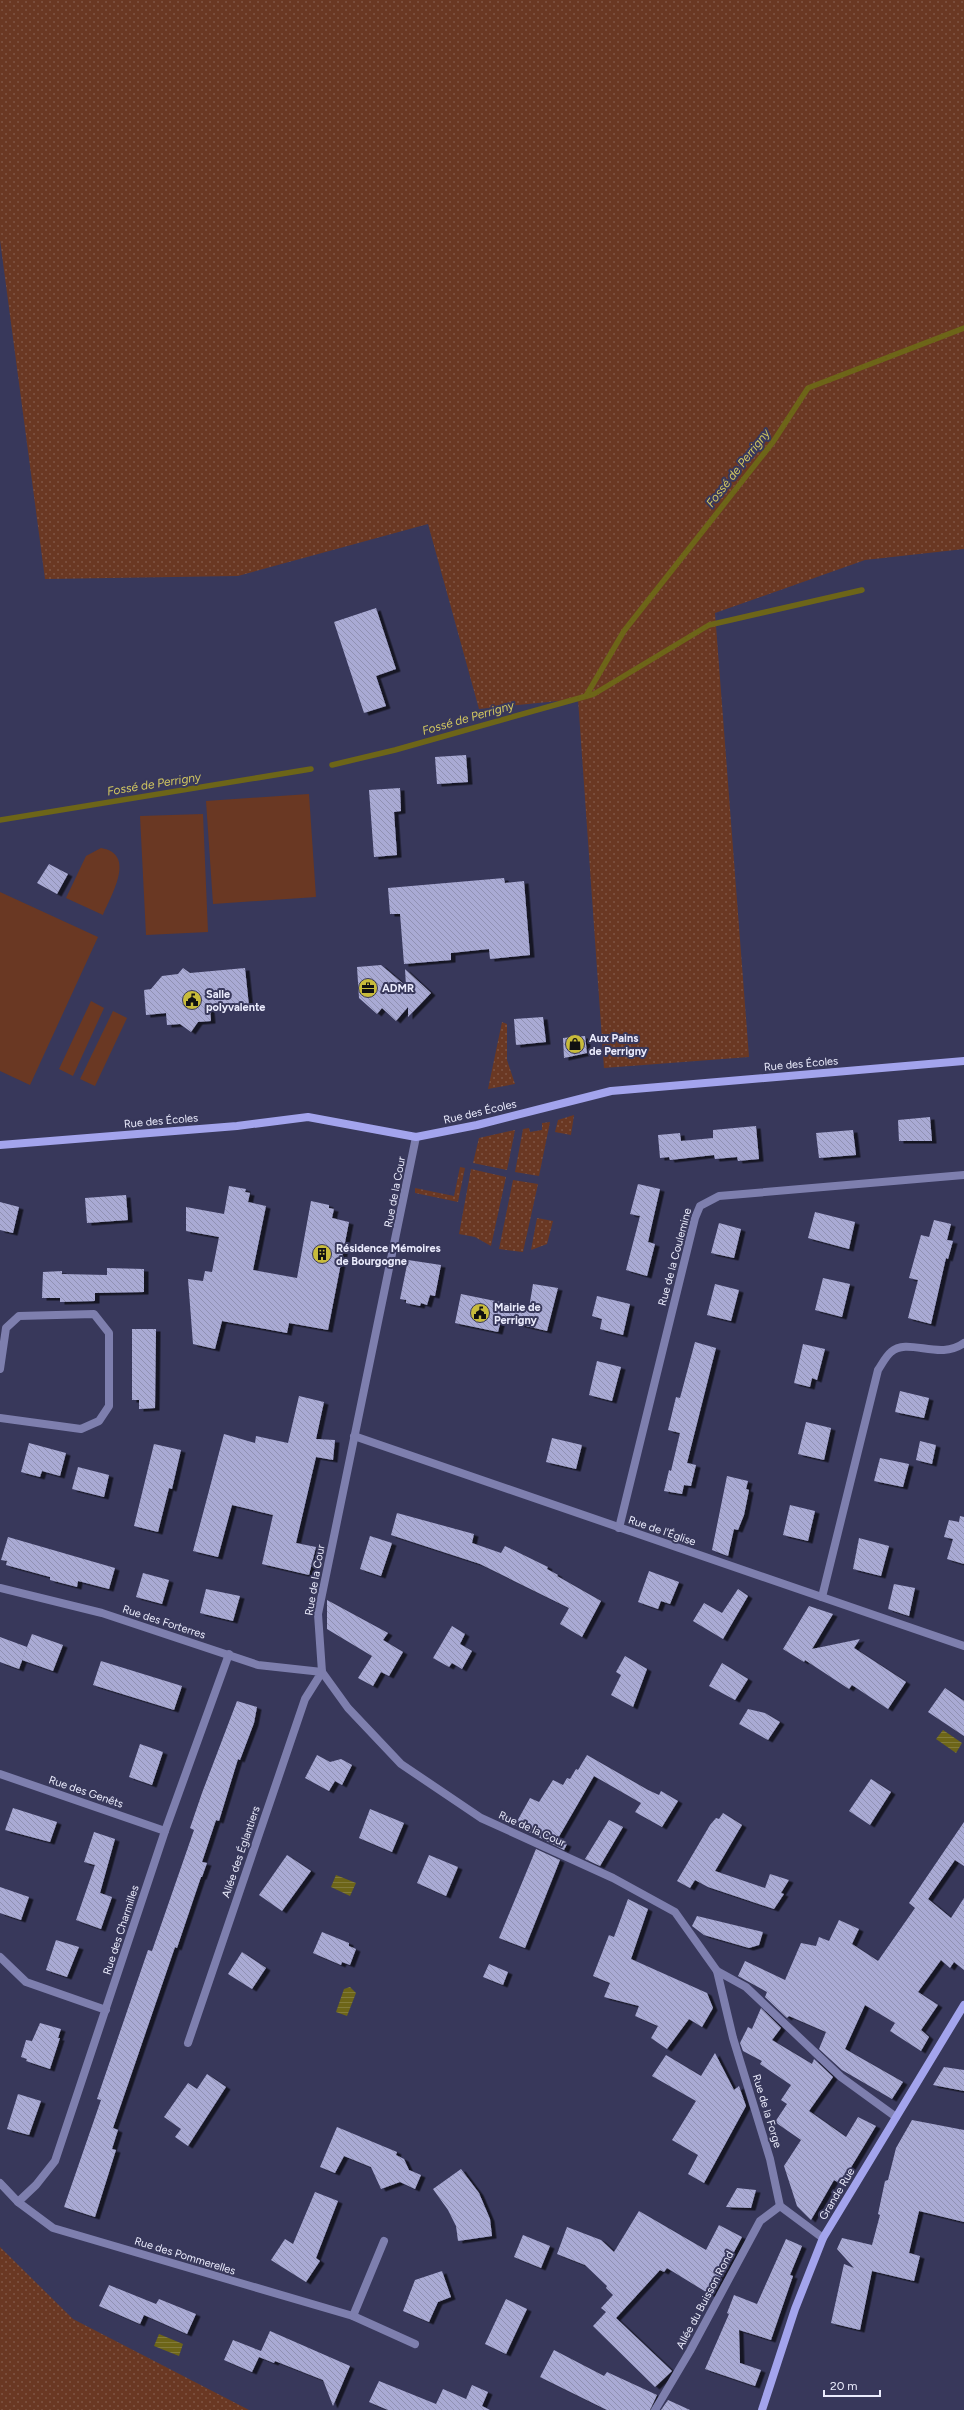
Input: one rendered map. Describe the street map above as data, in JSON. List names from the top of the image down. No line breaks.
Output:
{"streets":{"main road":["Rue des Écoles","Grande Rue"],"street":["Rue de la Cour","Rue de la Coulemine","Rue de l'Église","Rue des Forterres","Rue des Genêts","Allée des Églantiers","Rue des Charmilles","Rue de la Forge","Rue des Pommerelles","Allée du Buisson Rond"]},"crossings":[["Rue des Écoles","Rue de la Cour"],["Rue de la Cour","Rue de l'Église"],["Rue de la Cour","Rue des Forterres"],["Rue de la Cour","Allée des Églantiers"],["Rue de la Cour","Rue de la Forge"],["Rue de la Coulemine","Rue de l'Église"],["Rue des Forterres","Allée des Églantiers"],["Rue des Forterres","Rue des Charmilles"],["Rue des Genêts","Rue des Charmilles"],["Rue des Charmilles","Rue des Pommerelles"],["Rue de la Forge","Allée du Buisson Rond"]],"water":["Fossé de Perrigny"],"places":{"office":["ADMR"],"public building":["Salle polyvalente","Mairie de Perrigny"],"shop":["Aux Pains de Perrigny"],"building":["Résidence Mémoires de Bourgogne"]},"scale_bar":"20 m"}
